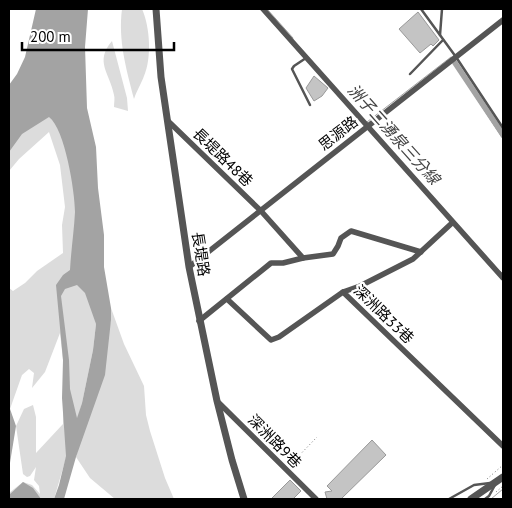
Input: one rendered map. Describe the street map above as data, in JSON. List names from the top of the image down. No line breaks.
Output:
{"streets":{"street":["思源路","長堤路48巷","長堤路","深洲路33巷","深洲路9巷"]},"crossings":[["思源路","長堤路48巷"],["思源路","長堤路"],["長堤路48巷","長堤路"],["長堤路","深洲路9巷"]],"water":["洲子二湧泉三分線"],"scale_bar":"200 m"}
